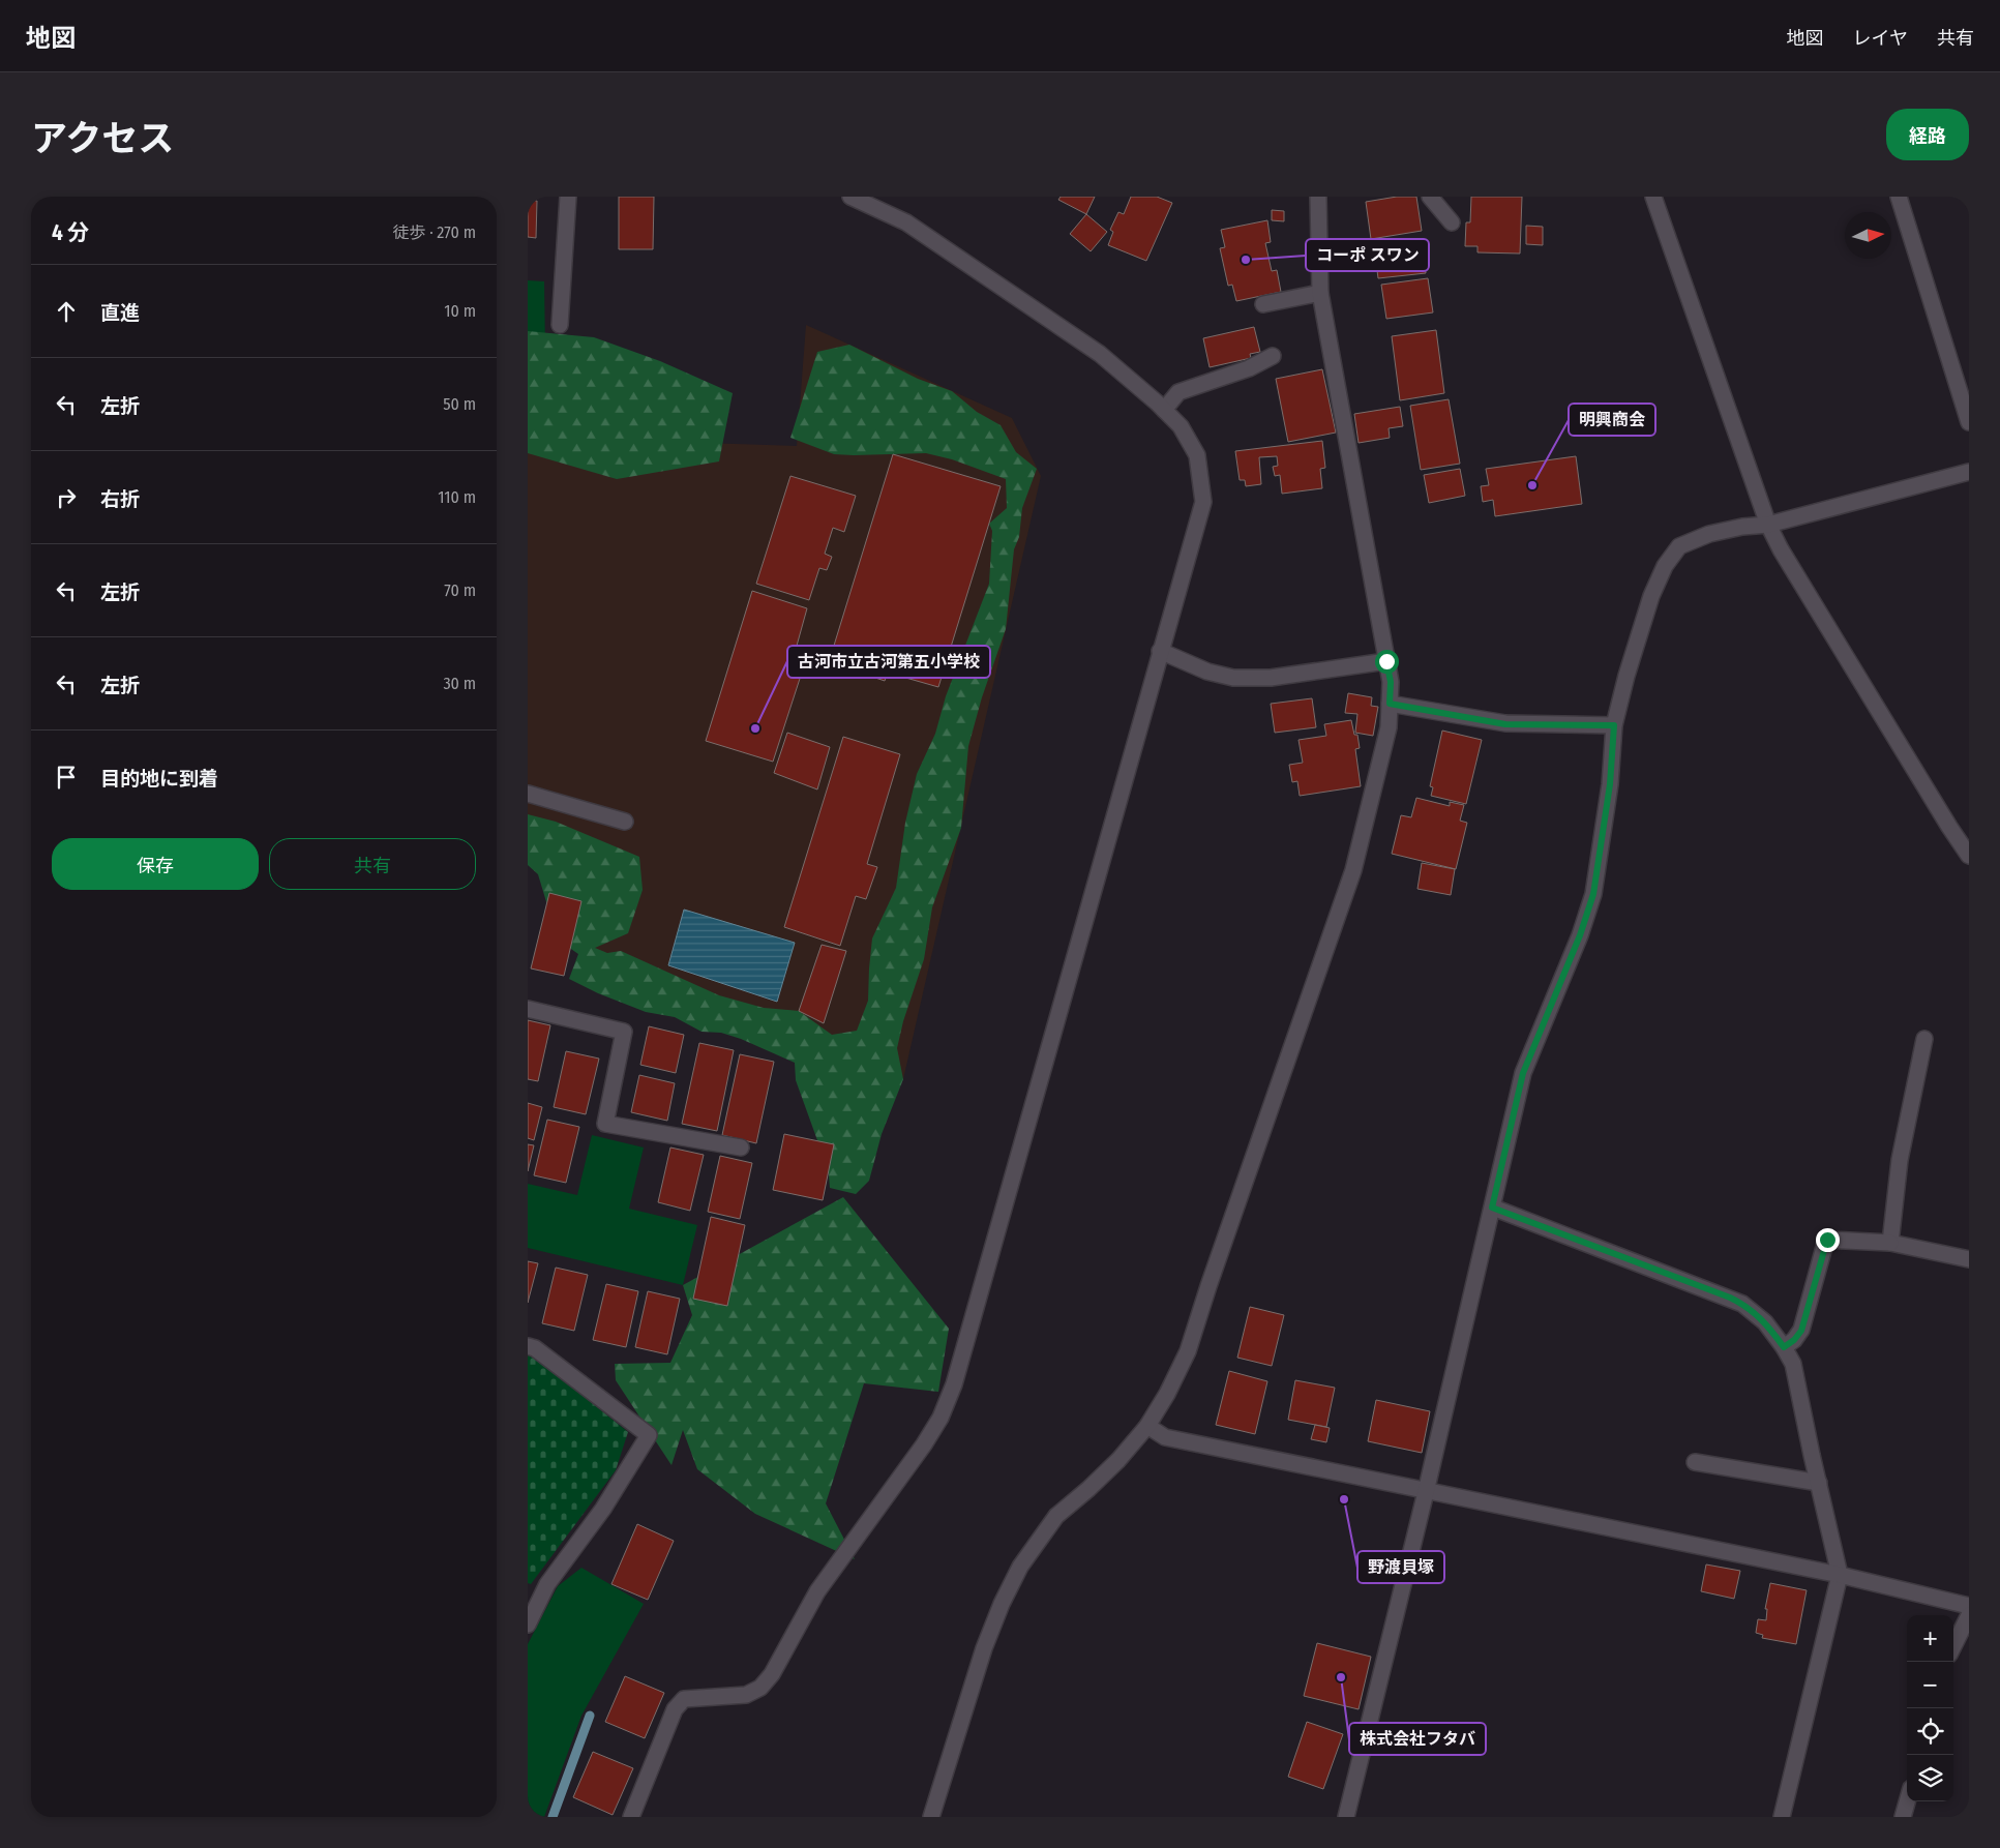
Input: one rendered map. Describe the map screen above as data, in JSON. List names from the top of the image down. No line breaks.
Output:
{"places":["コーポ スワン","明興商会","古河市立古河第五小学校","野渡貝塚","株式会社フタバ"],"north":"right","page":{"header":"地図","nav":["地図","レイヤ","共有"],"title":"アクセス","buttons":["経路",["保存","共有"]],"heading":["4 分","徒歩 · 270 m"],"list":[["直進","10 m"],["左折","50 m"],["右折","110 m"],["左折","70 m"],["左折","30 m"],"目的地に到着"],"map_buttons":["+","−"]}}
